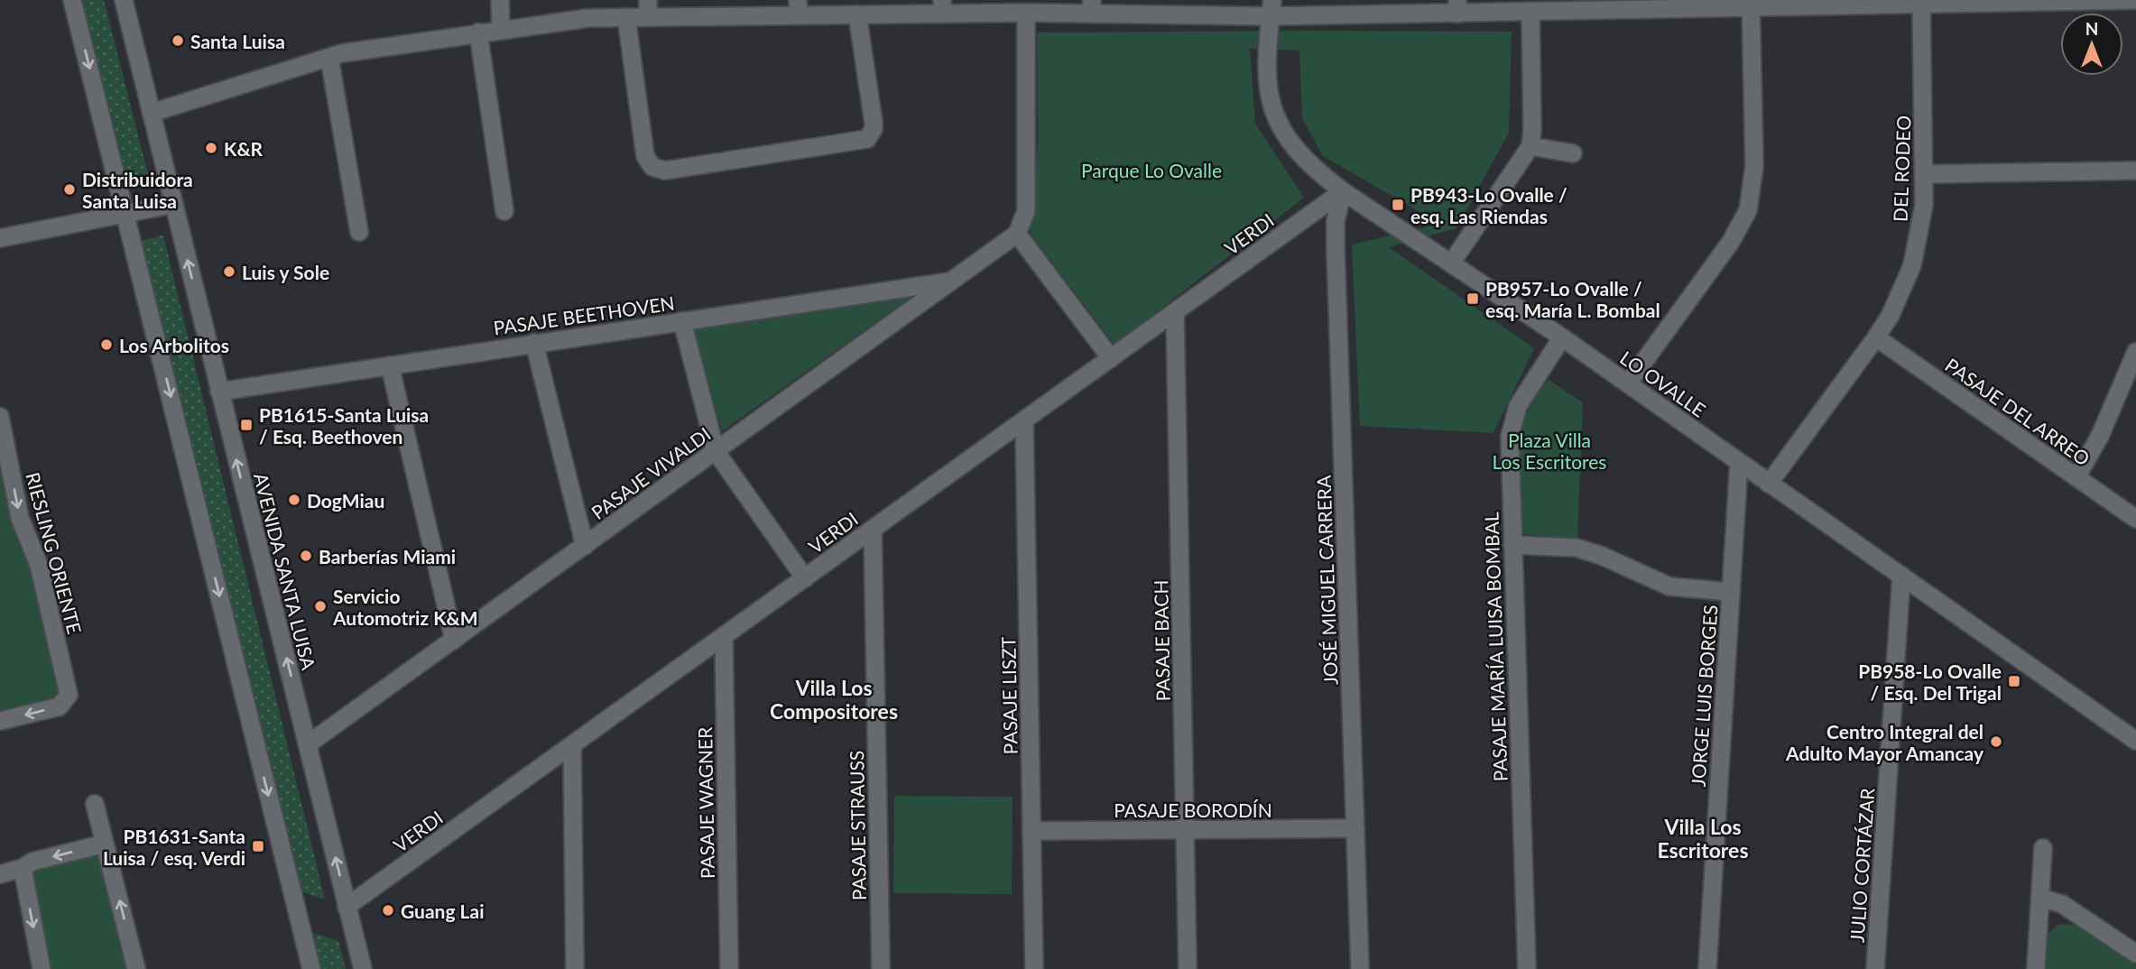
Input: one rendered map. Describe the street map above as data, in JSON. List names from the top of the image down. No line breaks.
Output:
{"streets":{"street":["DEL RODEO","VERDI","PASAJE BEETHOVEN","LO OVALLE","PASAJE DEL ARREO","PASAJE VIVALDI","RIESLING ORIENTE","AVENIDA SANTA LUISA","JOSÉ MIGUEL CARRERA","PASAJE BACH","PASAJE MARÍA LUISA BOMBAL","PASAJE LISZT","JORGE LUIS BORGES","PASAJE WAGNER","PASAJE BORODÍN","PASAJE STRAUSS","JULIO CORTÁZAR"]},"crossings":[["DEL RODEO","LO OVALLE"],["DEL RODEO","PASAJE DEL ARREO"],["VERDI","LO OVALLE"],["VERDI","AVENIDA SANTA LUISA"],["VERDI","JOSÉ MIGUEL CARRERA"],["VERDI","PASAJE BACH"],["VERDI","PASAJE LISZT"],["VERDI","PASAJE WAGNER"],["VERDI","PASAJE STRAUSS"],["PASAJE BEETHOVEN","PASAJE VIVALDI"],["PASAJE BEETHOVEN","AVENIDA SANTA LUISA"],["LO OVALLE","JOSÉ MIGUEL CARRERA"],["LO OVALLE","PASAJE MARÍA LUISA BOMBAL"],["LO OVALLE","JORGE LUIS BORGES"],["LO OVALLE","JULIO CORTÁZAR"],["PASAJE VIVALDI","AVENIDA SANTA LUISA"],["JOSÉ MIGUEL CARRERA","PASAJE BORODÍN"],["PASAJE BACH","PASAJE BORODÍN"],["PASAJE LISZT","PASAJE BORODÍN"]],"one_way":["RIESLING ORIENTE"],"districts":["Villa Los Compositores","Villa Los Escritores"],"parks":["Parque Lo Ovalle","Plaza Villa Los Escritores"],"places":{"other":["Santa Luisa","K&R","Distribuidora Santa Luisa","Luis y Sole","Los Arbolitos","DogMiau","Barberías Miami","Servicio Automotriz K&M","Centro Integral del Adulto Mayor Amancay","Guang Lai"],"transit":["PB943-Lo Ovalle / esq. Las Riendas","PB957-Lo Ovalle / esq. María L. Bombal","PB1615-Santa Luisa / Esq. Beethoven","PB958-Lo Ovalle / Esq. Del Trigal","PB1631-Santa Luisa / esq. Verdi"]},"north":"top"}
